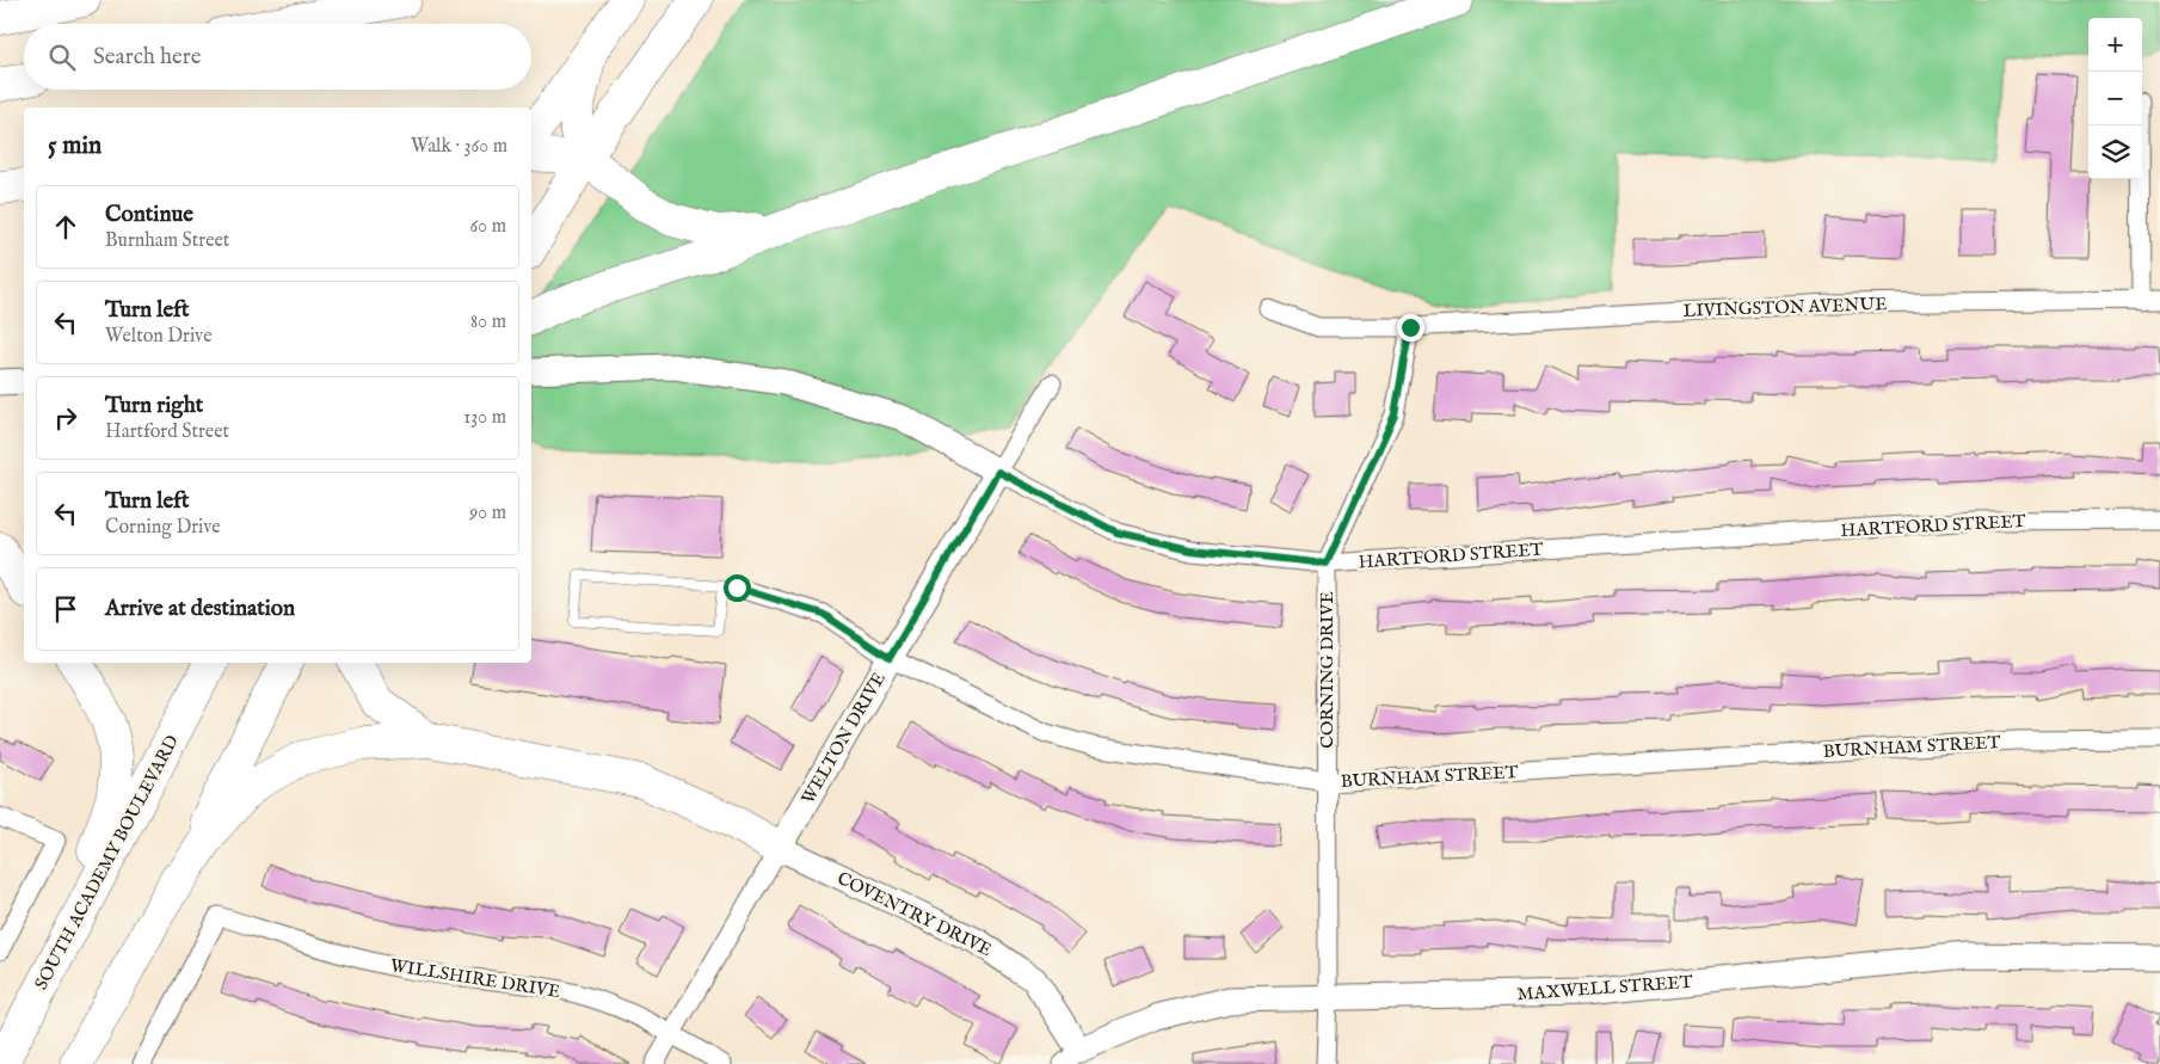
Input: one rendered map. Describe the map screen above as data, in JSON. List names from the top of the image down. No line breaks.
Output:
{"streets":{"highway":["SOUTH ACADEMY BOULEVARD"],"street":["LIVINGSTON AVENUE","HARTFORD STREET","CORNING DRIVE","WELTON DRIVE","BURNHAM STREET","COVENTRY DRIVE","WILLSHIRE DRIVE","MAXWELL STREET"]},"crossings":[["LIVINGSTON AVENUE","CORNING DRIVE"],["HARTFORD STREET","CORNING DRIVE"],["HARTFORD STREET","WELTON DRIVE"],["CORNING DRIVE","BURNHAM STREET"],["CORNING DRIVE","MAXWELL STREET"],["WELTON DRIVE","BURNHAM STREET"],["WELTON DRIVE","COVENTRY DRIVE"],["WELTON DRIVE","WILLSHIRE DRIVE"],["COVENTRY DRIVE","MAXWELL STREET"]],"page":{"map_buttons":["+","−"],"search":"Search here","heading":["5 min","Walk · 360 m"],"list":[["Continue","Burnham Street","60 m"],["Turn left","Welton Drive","80 m"],["Turn right","Hartford Street","130 m"],["Turn left","Corning Drive","90 m"],"Arrive at destination"]}}
